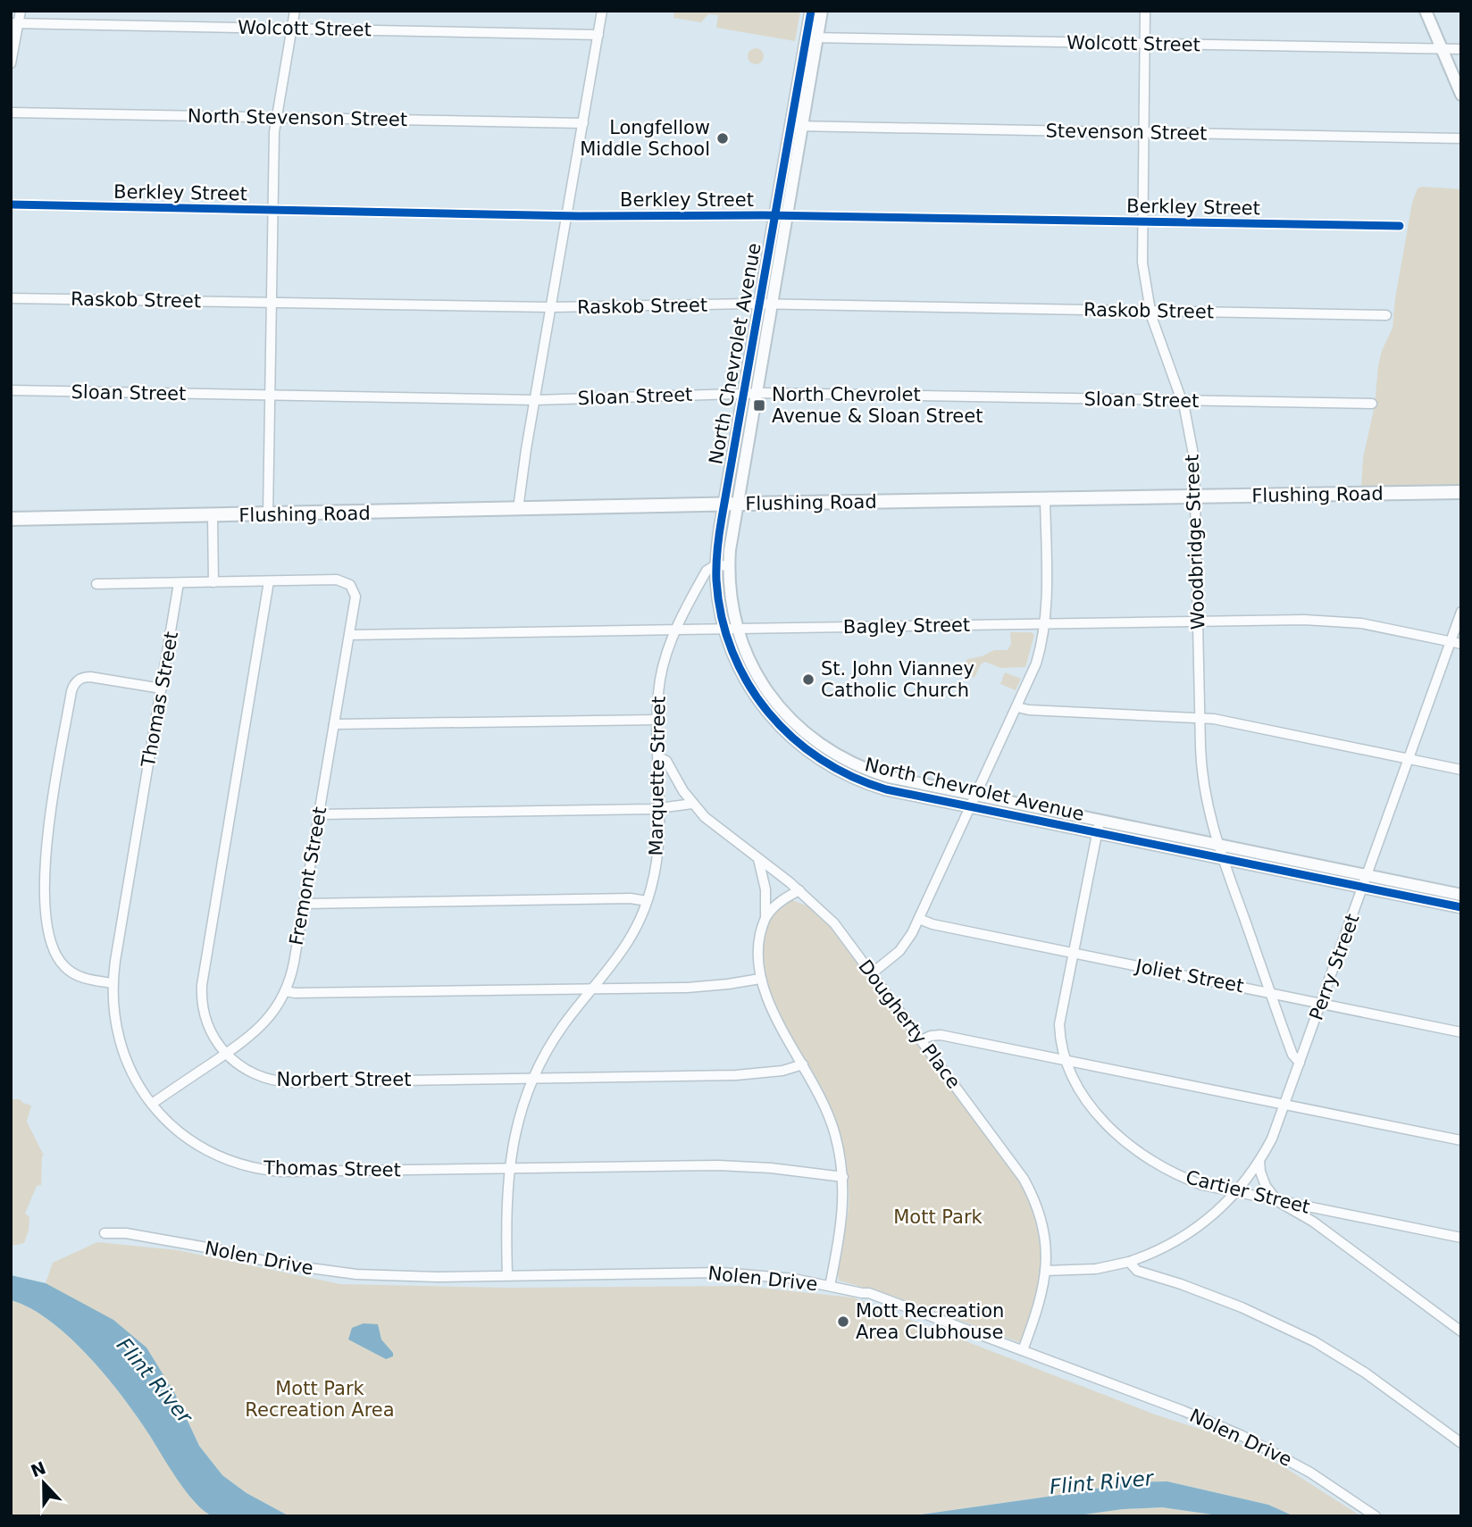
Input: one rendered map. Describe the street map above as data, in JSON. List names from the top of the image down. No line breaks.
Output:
{"streets":{"main road":["Flushing Road"],"street":["Wolcott Street","North Stevenson Street","Stevenson Street","Berkley Street","Raskob Street","North Chevrolet Avenue","Sloan Street","Woodbridge Street","Bagley Street","Thomas Street","Marquette Street","Fremont Street","Perry Street","Joliet Street","Dougherty Place","Norbert Street","Cartier Street","Nolen Drive"]},"crossings":[["Wolcott Street","North Chevrolet Avenue"],["Wolcott Street","Woodbridge Street"],["Stevenson Street","North Chevrolet Avenue"],["Stevenson Street","Woodbridge Street"],["Berkley Street","North Chevrolet Avenue"],["Berkley Street","Woodbridge Street"],["Raskob Street","North Chevrolet Avenue"],["Raskob Street","Woodbridge Street"],["North Chevrolet Avenue","Sloan Street"],["North Chevrolet Avenue","Flushing Road"],["North Chevrolet Avenue","Woodbridge Street"],["North Chevrolet Avenue","Bagley Street"],["North Chevrolet Avenue","Marquette Street"],["North Chevrolet Avenue","Perry Street"],["North Chevrolet Avenue","Cartier Street"],["Sloan Street","Woodbridge Street"],["Flushing Road","Woodbridge Street"],["Woodbridge Street","Bagley Street"],["Woodbridge Street","Perry Street"],["Woodbridge Street","Joliet Street"],["Bagley Street","Marquette Street"],["Bagley Street","Fremont Street"],["Bagley Street","Perry Street"],["Thomas Street","Marquette Street"],["Thomas Street","Fremont Street"],["Marquette Street","Dougherty Place"],["Marquette Street","Norbert Street"],["Marquette Street","Nolen Drive"],["Fremont Street","Norbert Street"],["Perry Street","Joliet Street"],["Perry Street","Dougherty Place"],["Perry Street","Cartier Street"],["Joliet Street","Cartier Street"],["Dougherty Place","Nolen Drive"]],"water":["Flint River"],"parks":["Mott Park","Mott Park Recreation Area"],"places":{"other":["Longfellow Middle School","St. John Vianney Catholic Church","Mott Recreation Area Clubhouse"],"transit":["North Chevrolet Avenue & Sloan Street"]},"north":"top"}
